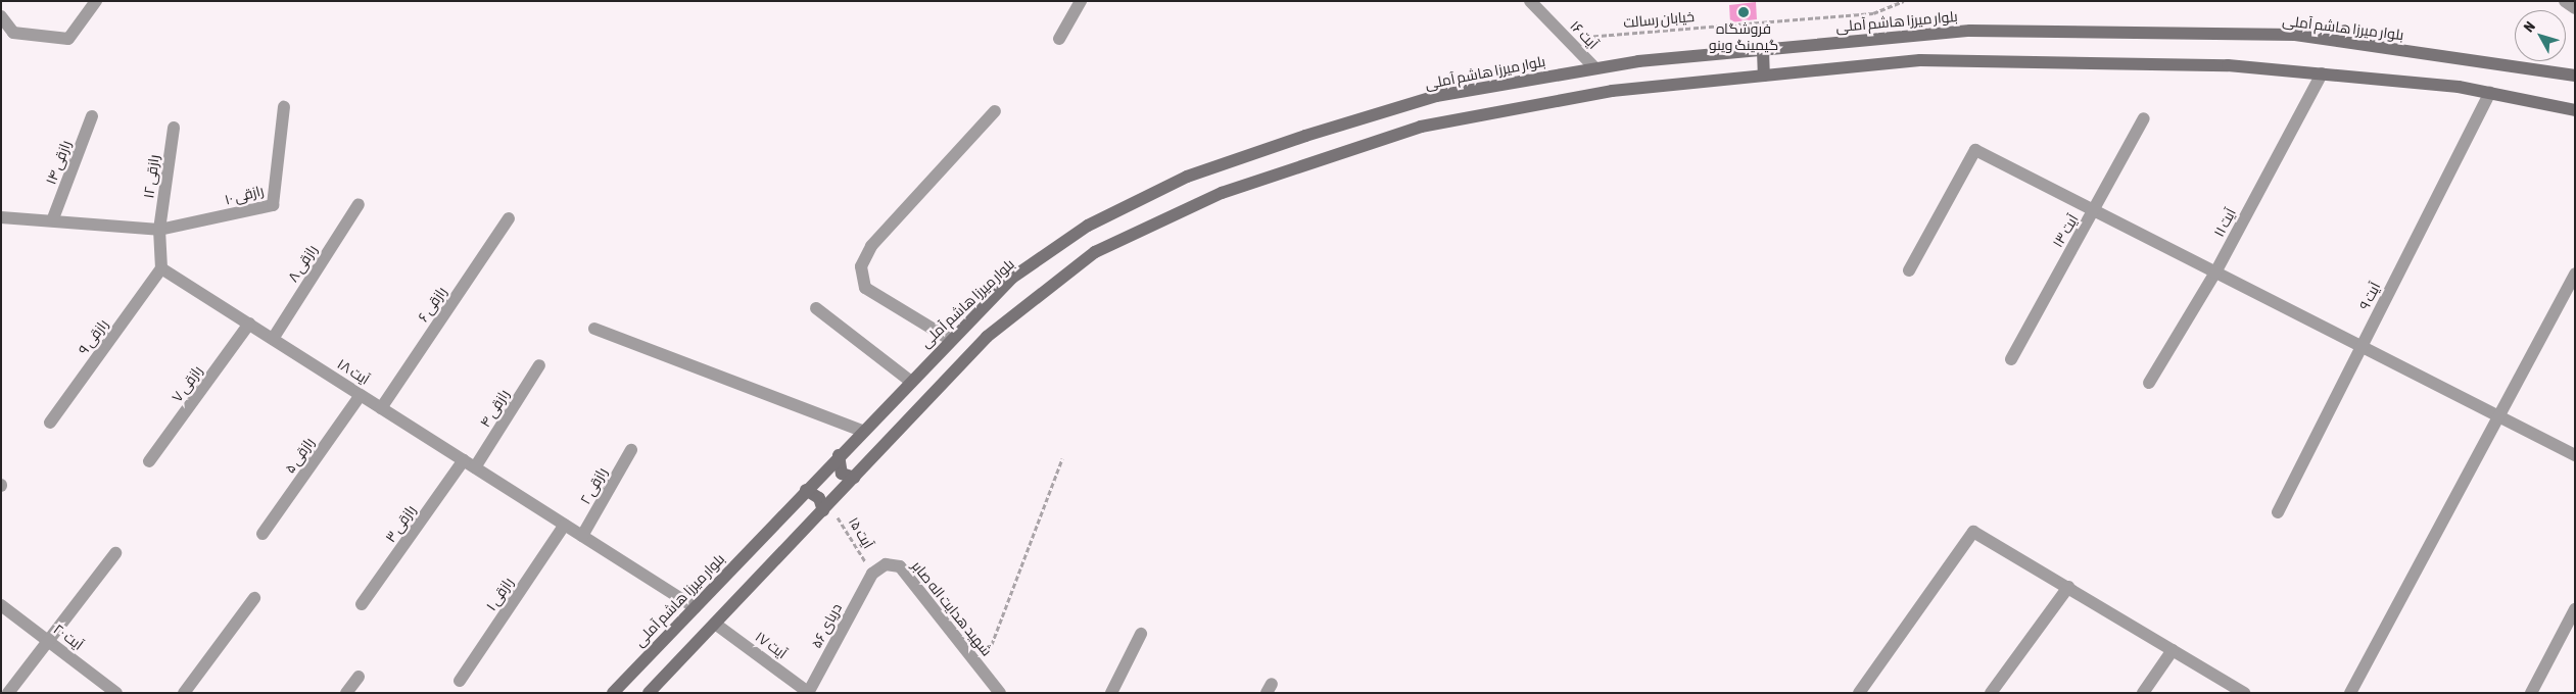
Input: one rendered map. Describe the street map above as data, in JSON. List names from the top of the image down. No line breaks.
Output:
{"streets":{"main road":["بلوار میرزا هاشم آملی"],"street":["آیت ۱۶","رازقی ۱۴","رازقی ۱۲","رازقی ۱۰","آیت ۱۱","آیت ۱۳","رازقی ۸","آیت ۹","رازقی ۶","رازقی ۹","آیت ۱۸","رازقی ۷","رازقی ۴","رازقی ۵","رازقی ۲","رازقی ۳","رازقی ۱","شهید هدایت اله صابر","دریای ۵۶","آیت ۲۰","آیت ۱۷"],"path":["خیابان رسالت","آیت ۱۵"]},"crossings":[["خیابان رسالت","آیت ۱۶"],["بلوار میرزا هاشم آملی","آیت ۱۶"],["بلوار میرزا هاشم آملی","آیت ۱۸"],["رازقی ۱۲","رازقی ۱۰"],["رازقی ۸","آیت ۱۸"],["رازقی ۶","آیت ۱۸"],["رازقی ۹","آیت ۱۸"],["آیت ۱۸","رازقی ۷"],["آیت ۱۸","رازقی ۴"],["آیت ۱۸","رازقی ۵"],["آیت ۱۸","رازقی ۲"],["آیت ۱۸","رازقی ۳"],["آیت ۱۸","رازقی ۱"],["آیت ۱۵","شهید هدایت اله صابر"],["آیت ۱۵","دریای ۵۶"],["شهید هدایت اله صابر","دریای ۵۶"],["دریای ۵۶","آیت ۱۷"]],"places":["فروشگاه گیمینگ وینو"],"north":"top left"}
